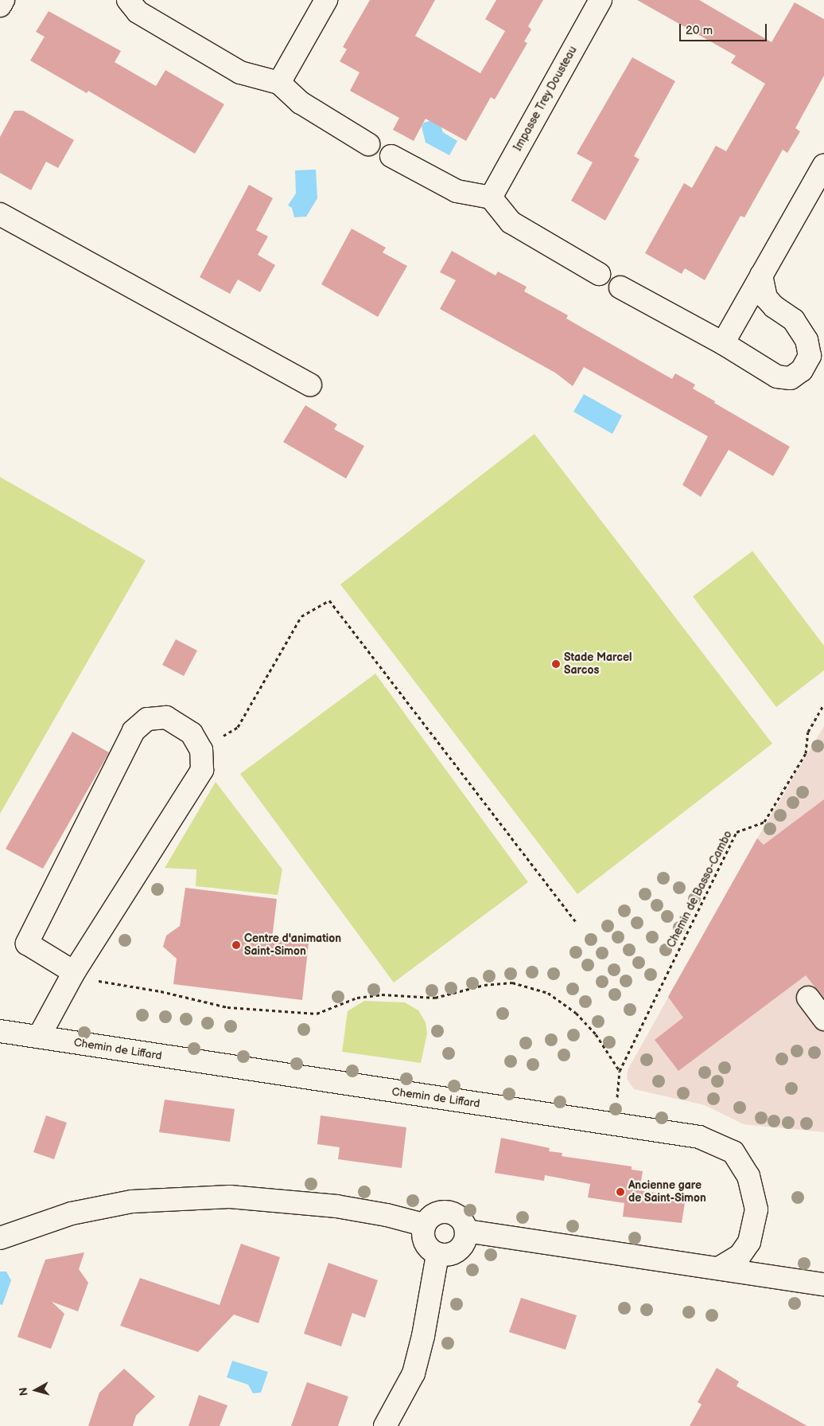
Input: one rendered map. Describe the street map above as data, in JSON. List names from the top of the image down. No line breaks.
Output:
{"streets":{"street":["Impasse Trey Dousteau","Chemin de Liffard"],"path":["Chemin de Basso-Cambo"]},"places":["Stade Marcel Sarcos","Centre d'animation Saint-Simon","Ancienne gare de Saint-Simon"],"scale_bar":"20 m","north":"left"}
